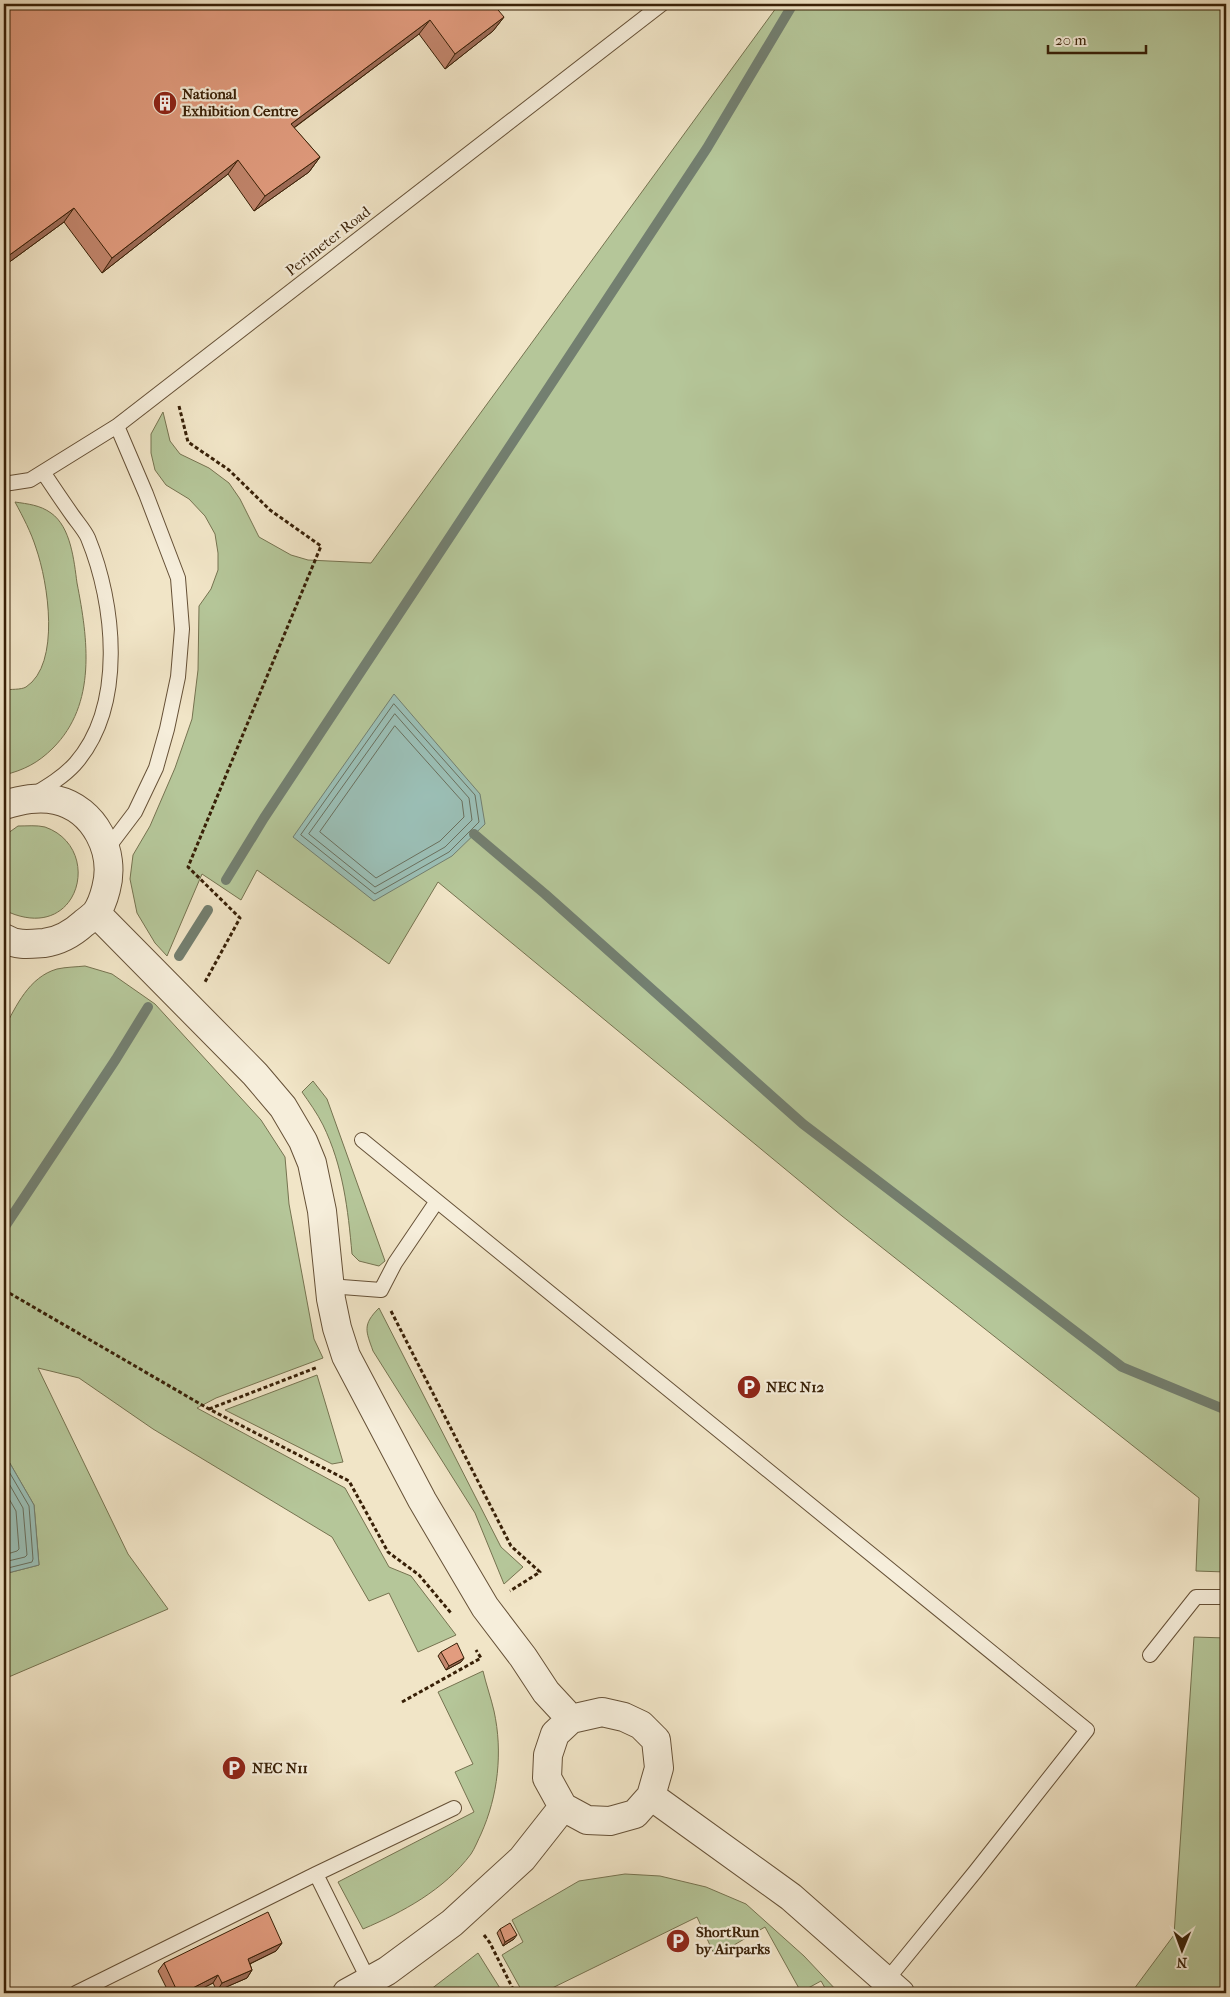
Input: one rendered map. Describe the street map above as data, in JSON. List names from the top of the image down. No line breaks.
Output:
{"streets":{"lane":["Perimeter Road"]},"places":{"building":["National Exhibition Centre"],"parking":["NEC N12","NEC N11","ShortRun by Airparks"]},"scale_bar":"20 m","north":"bottom"}
